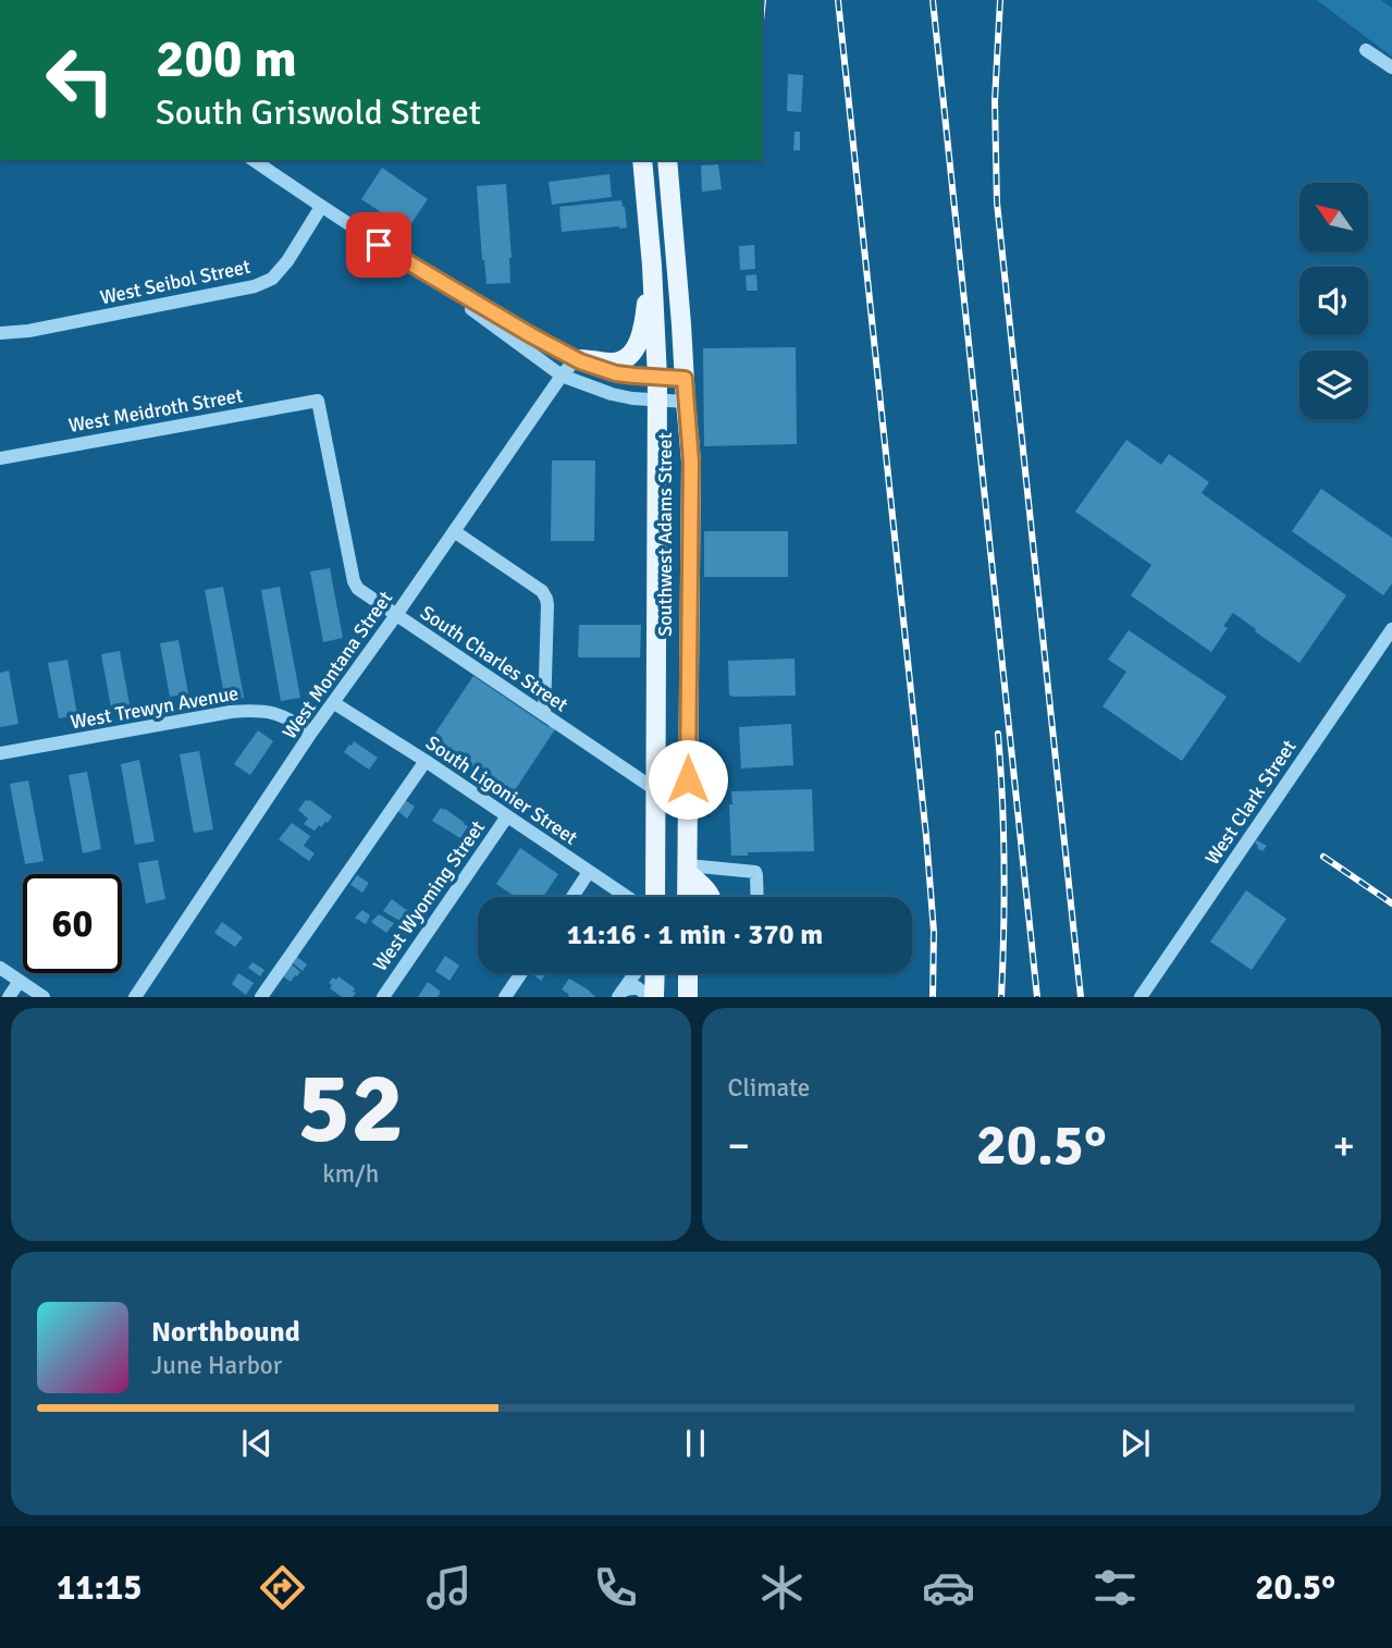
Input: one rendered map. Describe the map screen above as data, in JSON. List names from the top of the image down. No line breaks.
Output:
{"streets":{"main road":["Southwest Adams Street"],"street":["West Seibol Street","West Meidroth Street","South Charles Street","West Montana Street","West Trewyn Avenue","South Ligonier Street","West Clark Street","West Wyoming Street"]},"crossings":[["West Meidroth Street","South Charles Street"],["Southwest Adams Street","South Charles Street"],["South Charles Street","West Montana Street"],["West Montana Street","West Trewyn Avenue"],["West Montana Street","South Ligonier Street"],["South Ligonier Street","West Wyoming Street"]],"north":"top left","page":{"turn":["200 m","South Griswold Street"],"limit":"60","trip":"11:16 · 1 min · 370 m","tile":[["52","km/h"],"Climate"],"heat":["−","20.5°","+"],"song":["Northbound","June Harbor"],"tabs":["11:15","20.5°"]}}
